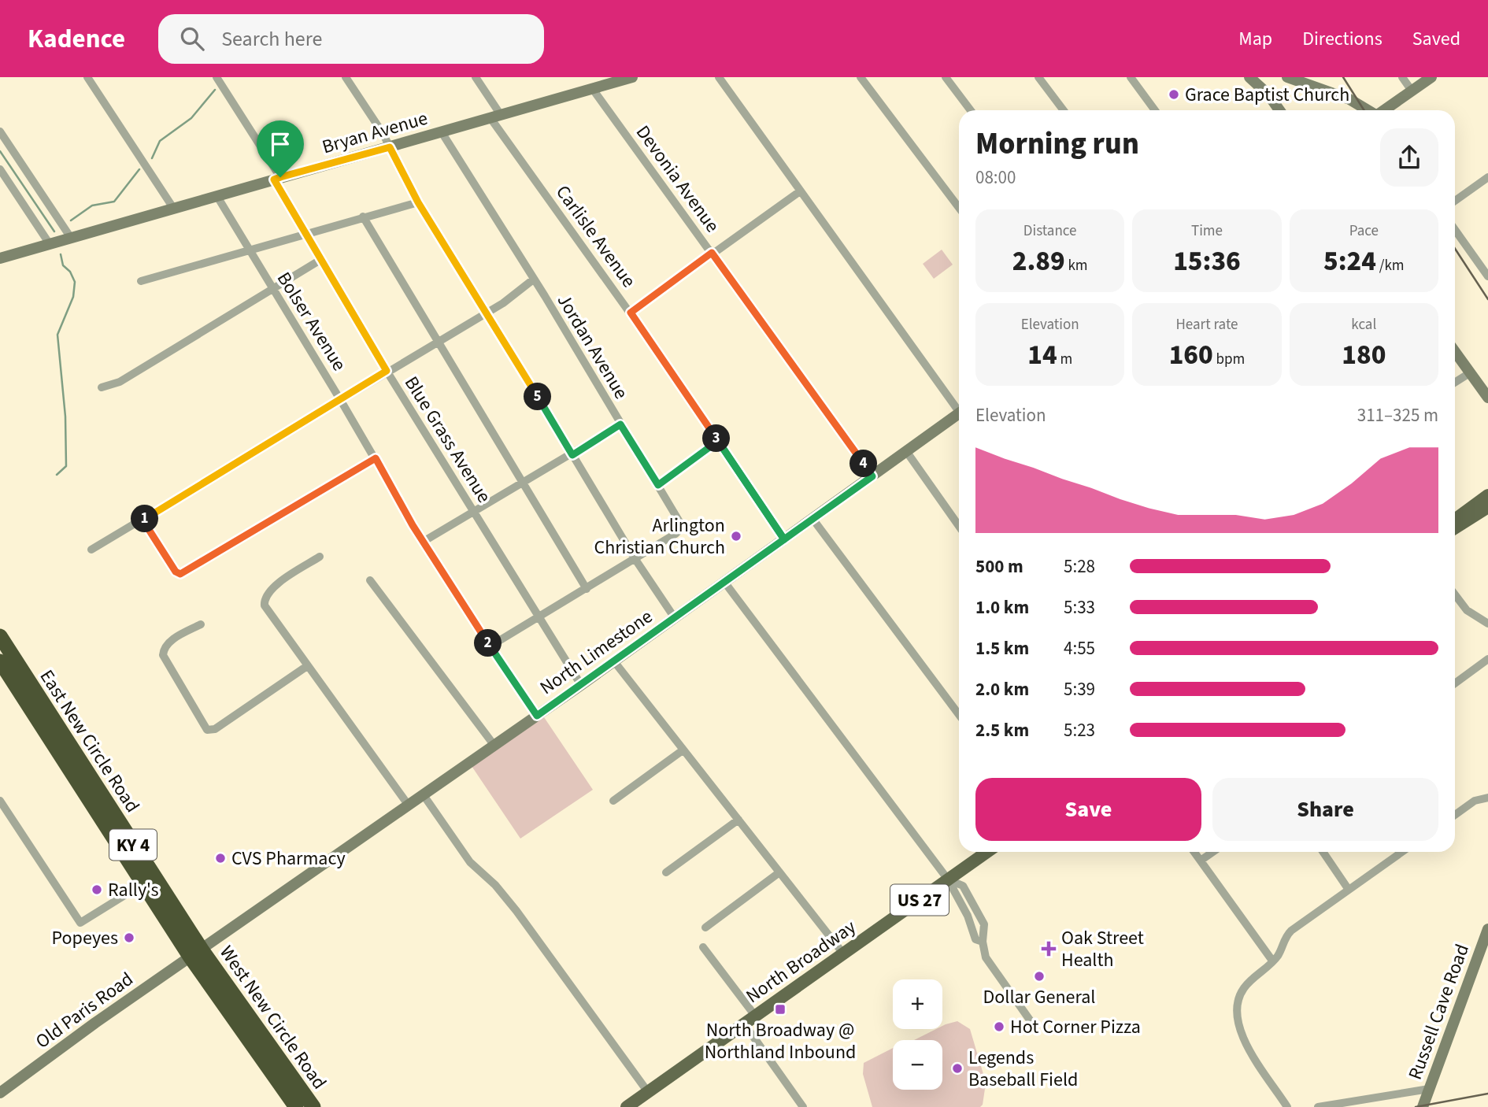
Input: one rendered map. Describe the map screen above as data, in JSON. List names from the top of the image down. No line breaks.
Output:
{"streets":{"highway":["East New Circle Road","KY 4","West New Circle Road"],"main road":["US 27","North Broadway"],"street":["Bryan Avenue","Devonia Avenue","Carlisle Avenue","Bolser Avenue","Jordan Avenue","Blue Grass Avenue","North Limestone","Old Paris Road","Russell Cave Road"]},"crossings":[["Bryan Avenue","Devonia Avenue"],["Bryan Avenue","Carlisle Avenue"],["Bryan Avenue","Bolser Avenue"],["Bryan Avenue","Jordan Avenue"],["Bryan Avenue","Blue Grass Avenue"],["Devonia Avenue","North Limestone"],["Carlisle Avenue","North Limestone"],["Bolser Avenue","Jordan Avenue"],["Bolser Avenue","North Limestone"],["Jordan Avenue","Blue Grass Avenue"],["Blue Grass Avenue","North Limestone"],["North Limestone","East New Circle Road"],["North Limestone","Old Paris Road"],["North Limestone","West New Circle Road"],["East New Circle Road","Old Paris Road"],["East New Circle Road","West New Circle Road"],["Old Paris Road","West New Circle Road"]],"places":{"other":["Grace Baptist Church","Arlington Christian Church","CVS Pharmacy","Rally's","Popeyes","Dollar General","Hot Corner Pizza","Legends Baseball Field"],"health":["Oak Street Health"],"transit":["North Broadway @ Northland Inbound"]},"page":{"header":"Kadence","search":"Search here","nav":["Map","Directions","Saved"],"heading":["Morning run","08:00"],"stats":[["Distance","2.89 km"],["Time","15:36"],["Pace","5:24 /km"],["Elevation","14 m"],["Heart rate","160 bpm"],["kcal","180"]],"pins":["5","3","4","1","2"],"chart":["Elevation","311–325 m"],"list":[{"name":"500 m","note":"5:28"},{"name":"1.0 km","note":"5:33"},{"name":"1.5 km","note":"4:55"},{"name":"2.0 km","note":"5:39"},{"name":"2.5 km","note":"5:23"}],"buttons":["Save","Share"],"map_buttons":["+","−"]}}
